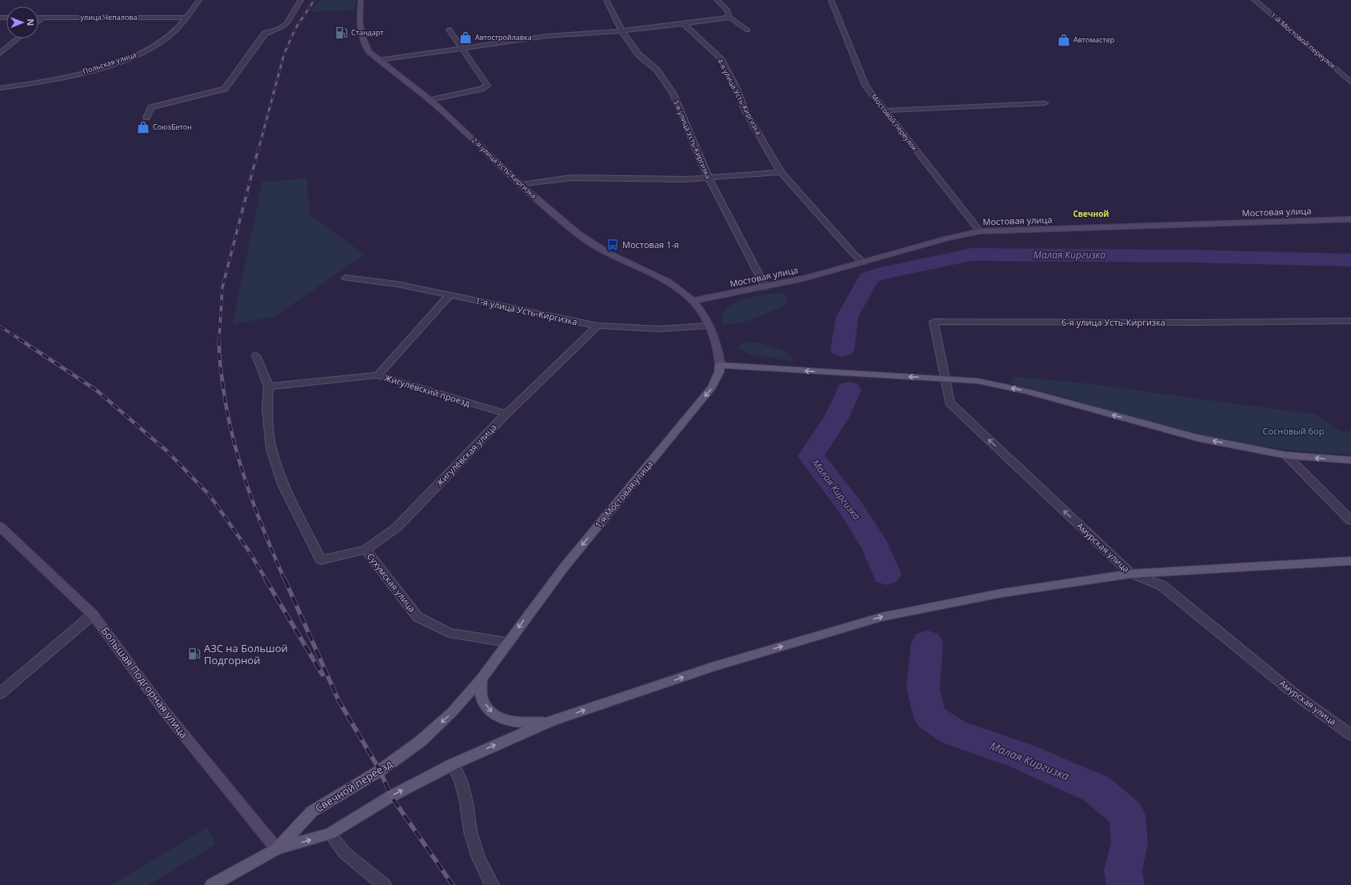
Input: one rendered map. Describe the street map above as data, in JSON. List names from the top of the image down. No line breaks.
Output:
{"streets":{"main road":["2-я улица Усть-Киргизка","Мостовая улица","1-я Мостовая улица","Большая Подгорная улица","Свечной переезд"],"street":["улица Чепалова","1-й Мостовой переулок","Польская улица","4-я улица Усть-Киргизка","Мостовой переулок","3-я улица Усть-Киргизка","1-я улица Усть-Киргизка","6-я улица Усть-Киргизка","Жигулёвский проезд","Жигулёвская улица","Амурская улица","Сухумская улица"]},"crossings":[["улица Чепалова","Польская улица"],["4-я улица Усть-Киргизка","Мостовая улица"],["Мостовой переулок","Мостовая улица"],["3-я улица Усть-Киргизка","Мостовая улица"],["2-я улица Усть-Киргизка","Мостовая улица"],["2-я улица Усть-Киргизка","1-я Мостовая улица"],["Мостовая улица","1-я Мостовая улица"],["1-я улица Усть-Киргизка","Жигулёвский проезд"],["1-я улица Усть-Киргизка","Жигулёвская улица"],["1-я улица Усть-Киргизка","1-я Мостовая улица"],["6-я улица Усть-Киргизка","Амурская улица"],["Жигулёвский проезд","Жигулёвская улица"],["Жигулёвская улица","Сухумская улица"],["1-я Мостовая улица","Сухумская улица"],["1-я Мостовая улица","Свечной переезд"],["Большая Подгорная улица","Свечной переезд"]],"one_way":["1-я Мостовая улица","Амурская улица"],"districts":["Свечной"],"water":["Малая Киргизка"],"parks":["Сосновый бор"],"places":{"fuel station":["Стандарт","АЗС на Большой Подгорной"],"shop":["Автостройлавка","Автомастер","СоюзБетон"],"bus stop":["Мостовая 1-я"]},"north":"right"}
